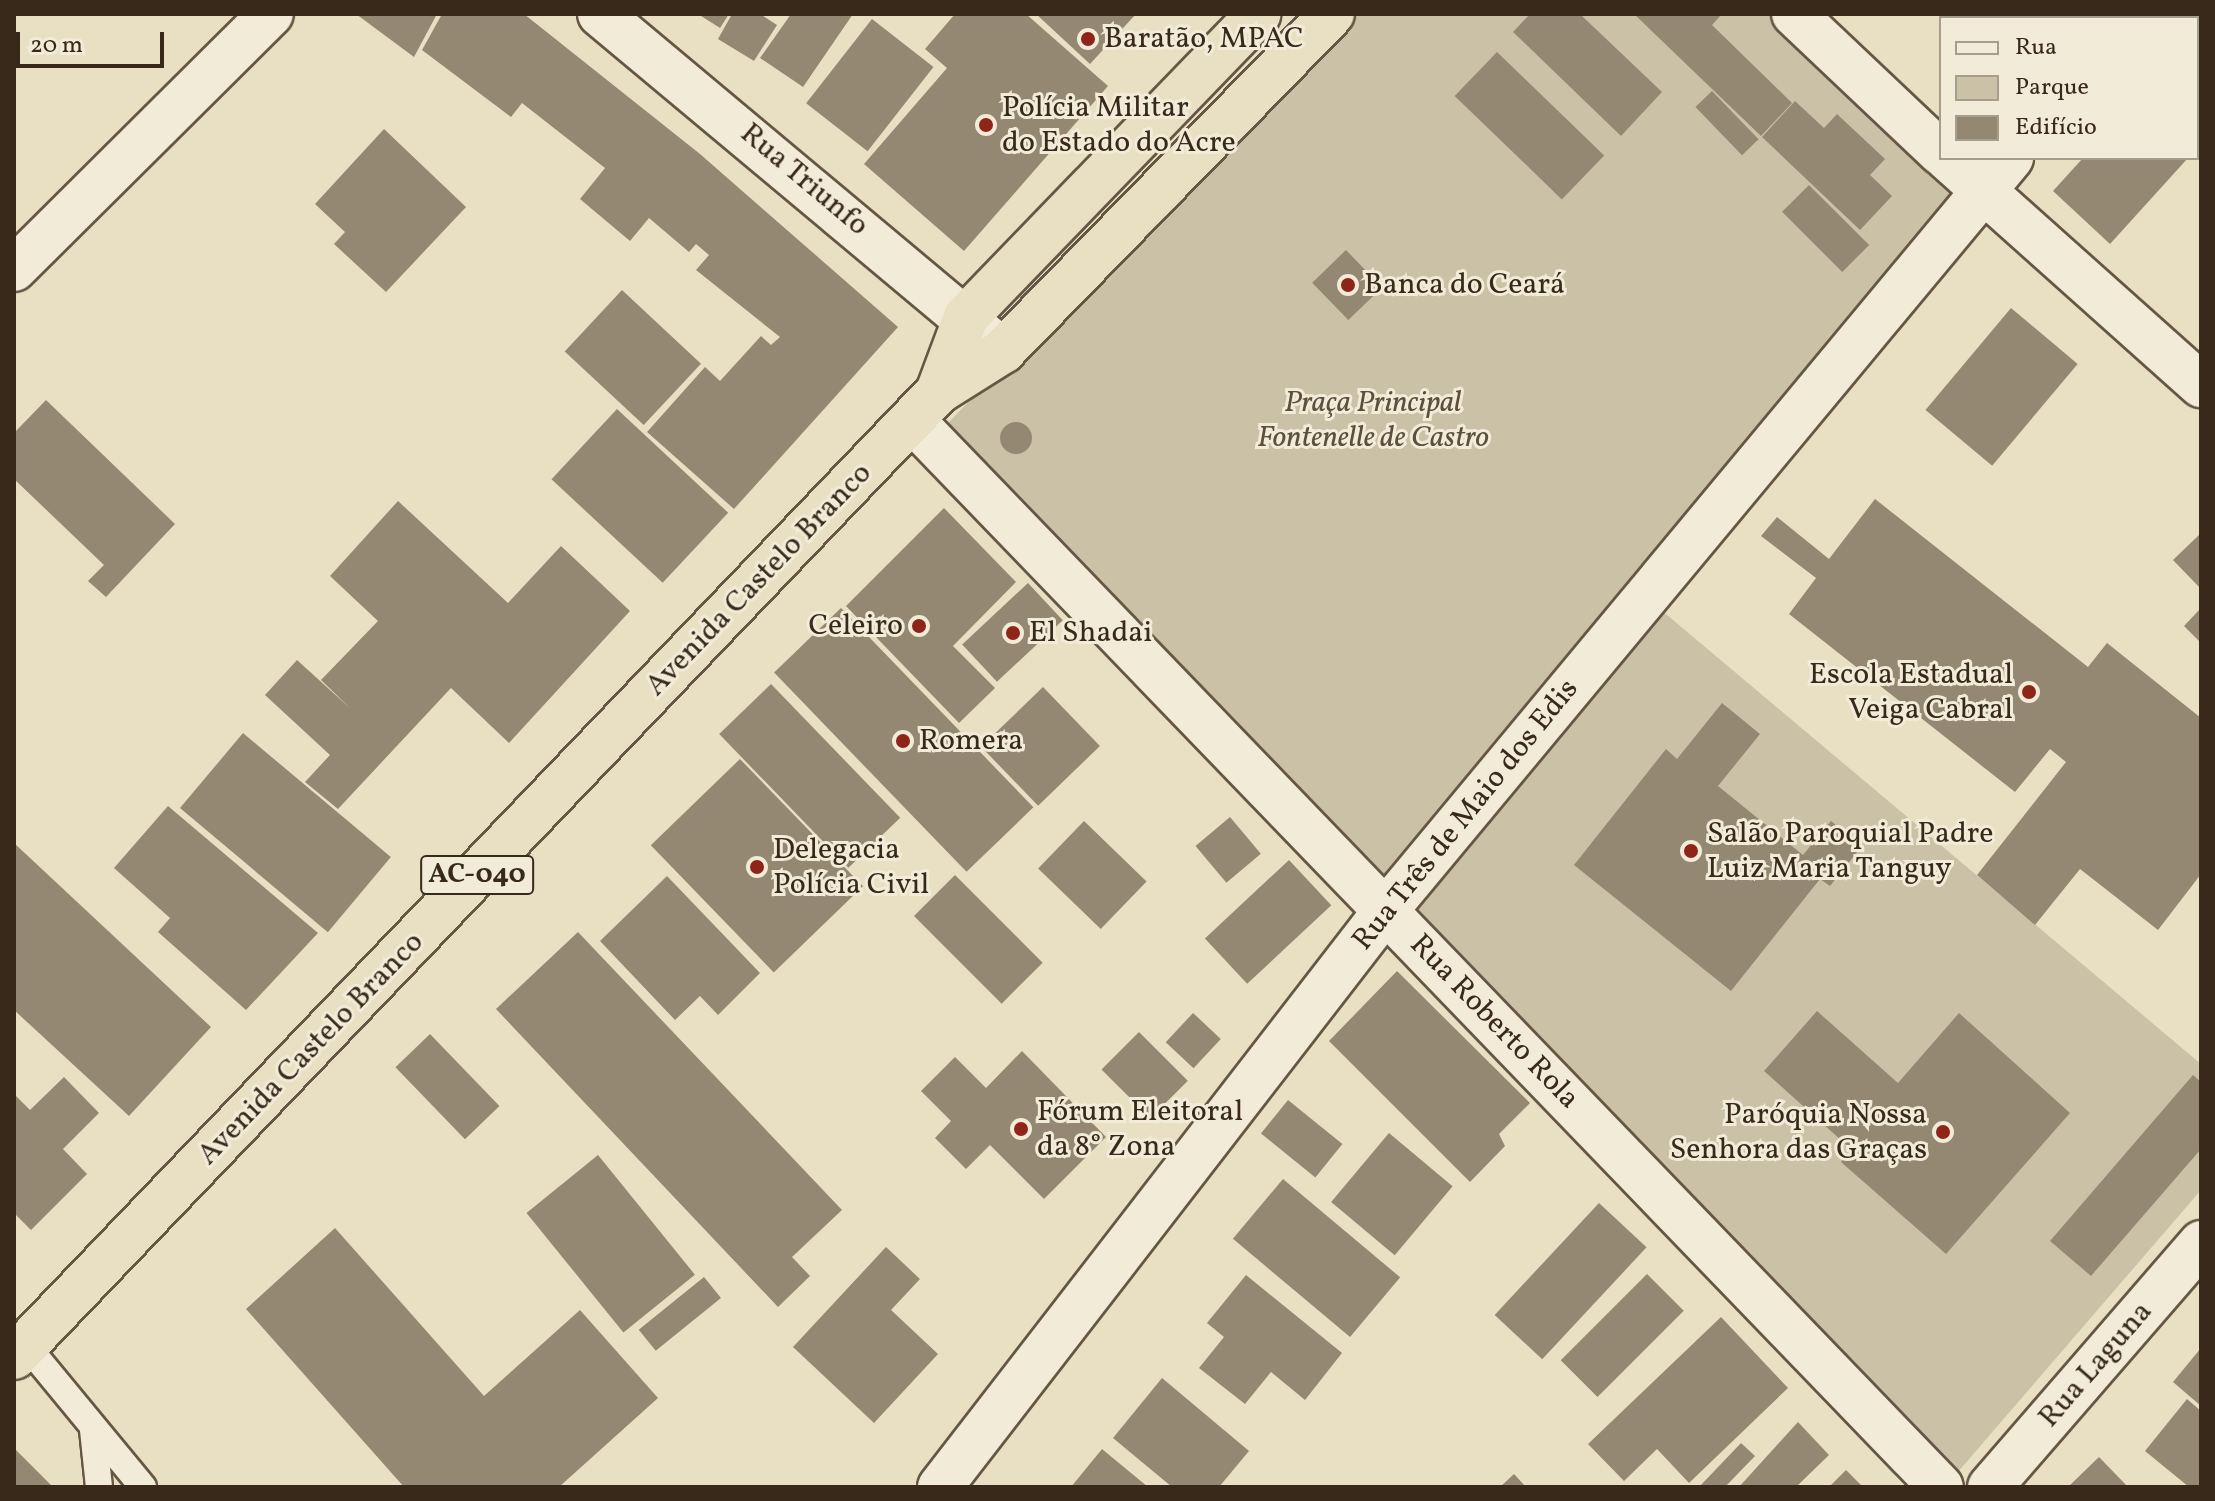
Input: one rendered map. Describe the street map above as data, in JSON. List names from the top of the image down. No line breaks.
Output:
{"streets":{"highway":["Avenida Castelo Branco","AC-040"],"street":["Rua Triunfo","Rua Três de Maio dos Edis","Rua Roberto Rola","Rua Laguna"]},"crossings":[["Rua Triunfo","Avenida Castelo Branco"],["Avenida Castelo Branco","Rua Roberto Rola"],["Rua Três de Maio dos Edis","Rua Roberto Rola"]],"parks":["Praça Principal Fontenelle de Castro"],"places":["Baratão, MPAC","Polícia Militar do Estado do Acre","Banca do Ceará","Celeiro","El Shadai","Escola Estadual Veiga Cabral","Romera","Salão Paroquial Padre Luiz Maria Tanguy","Delegacia Polícia Civil","Fórum Eleitoral da 8° Zona","Paróquia Nossa Senhora das Graças"],"legend":["Rua","Parque","Edifício"],"scale_bar":"20 m"}
